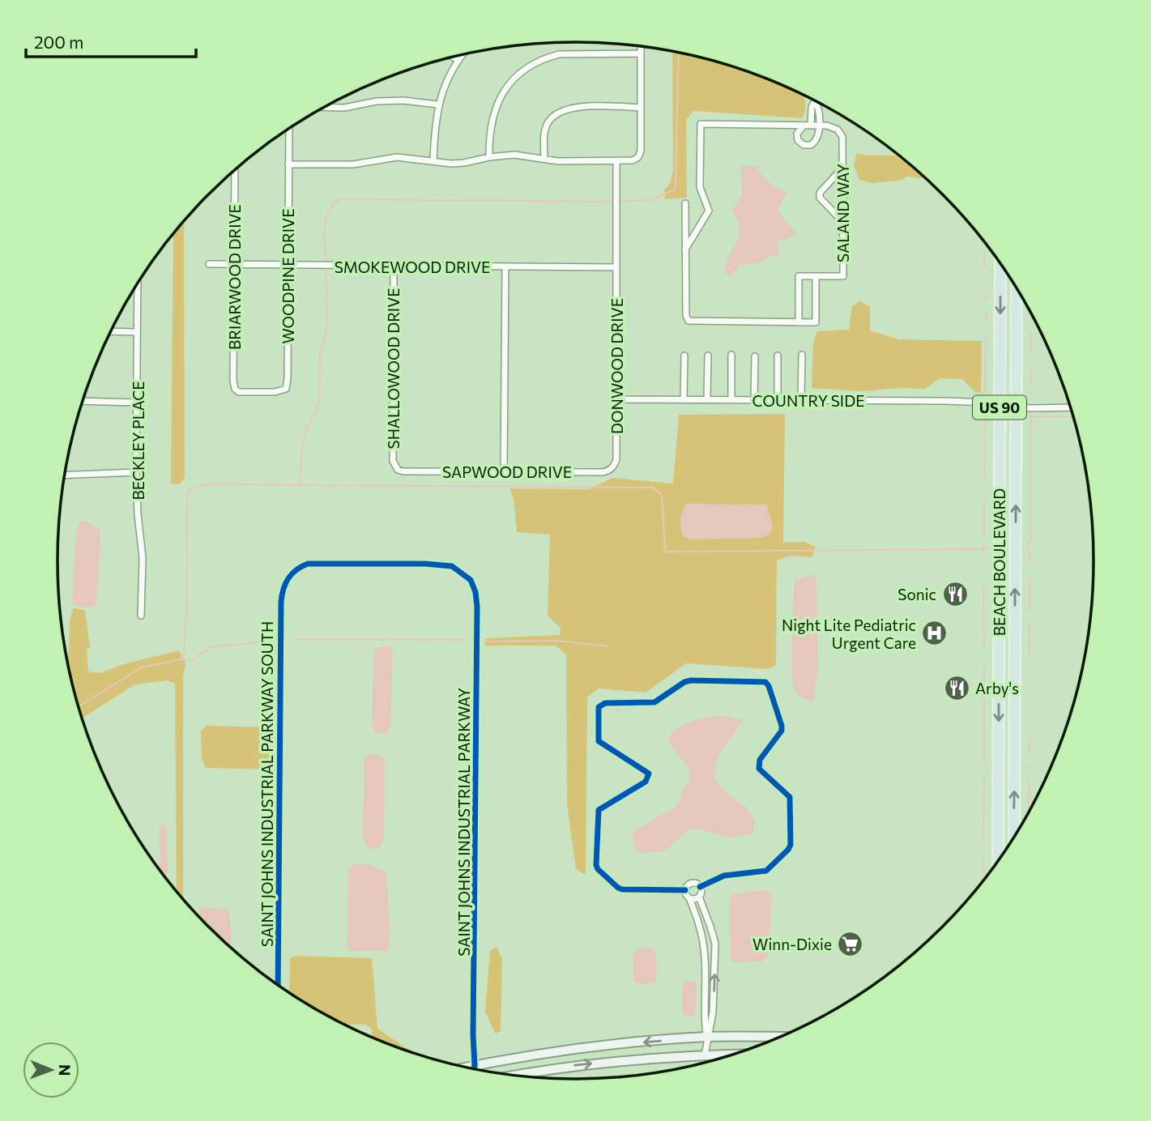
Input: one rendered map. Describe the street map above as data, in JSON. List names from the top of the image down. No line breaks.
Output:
{"streets":{"highway":["US 90","BEACH BOULEVARD"],"street":["SALAND WAY","SMOKEWOOD DRIVE","WOODPINE DRIVE","BRIARWOOD DRIVE","DONWOOD DRIVE","SHALLOWOOD DRIVE","COUNTRY SIDE","BECKLEY PLACE","SAPWOOD DRIVE","SAINT JOHNS INDUSTRIAL PARKWAY SOUTH","SAINT JOHNS INDUSTRIAL PARKWAY"]},"crossings":[["SMOKEWOOD DRIVE","WOODPINE DRIVE"],["SMOKEWOOD DRIVE","BRIARWOOD DRIVE"],["SMOKEWOOD DRIVE","DONWOOD DRIVE"],["SMOKEWOOD DRIVE","SHALLOWOOD DRIVE"],["WOODPINE DRIVE","BRIARWOOD DRIVE"],["DONWOOD DRIVE","COUNTRY SIDE"],["DONWOOD DRIVE","SAPWOOD DRIVE"],["SHALLOWOOD DRIVE","SAPWOOD DRIVE"],["COUNTRY SIDE","US 90"],["COUNTRY SIDE","BEACH BOULEVARD"],["SAINT JOHNS INDUSTRIAL PARKWAY SOUTH","SAINT JOHNS INDUSTRIAL PARKWAY"]],"places":{"restaurant":["Sonic","Arby's"],"hospital":["Night Lite Pediatric Urgent Care"],"supermarket":["Winn-Dixie"]},"scale_bar":"200 m","north":"right"}
